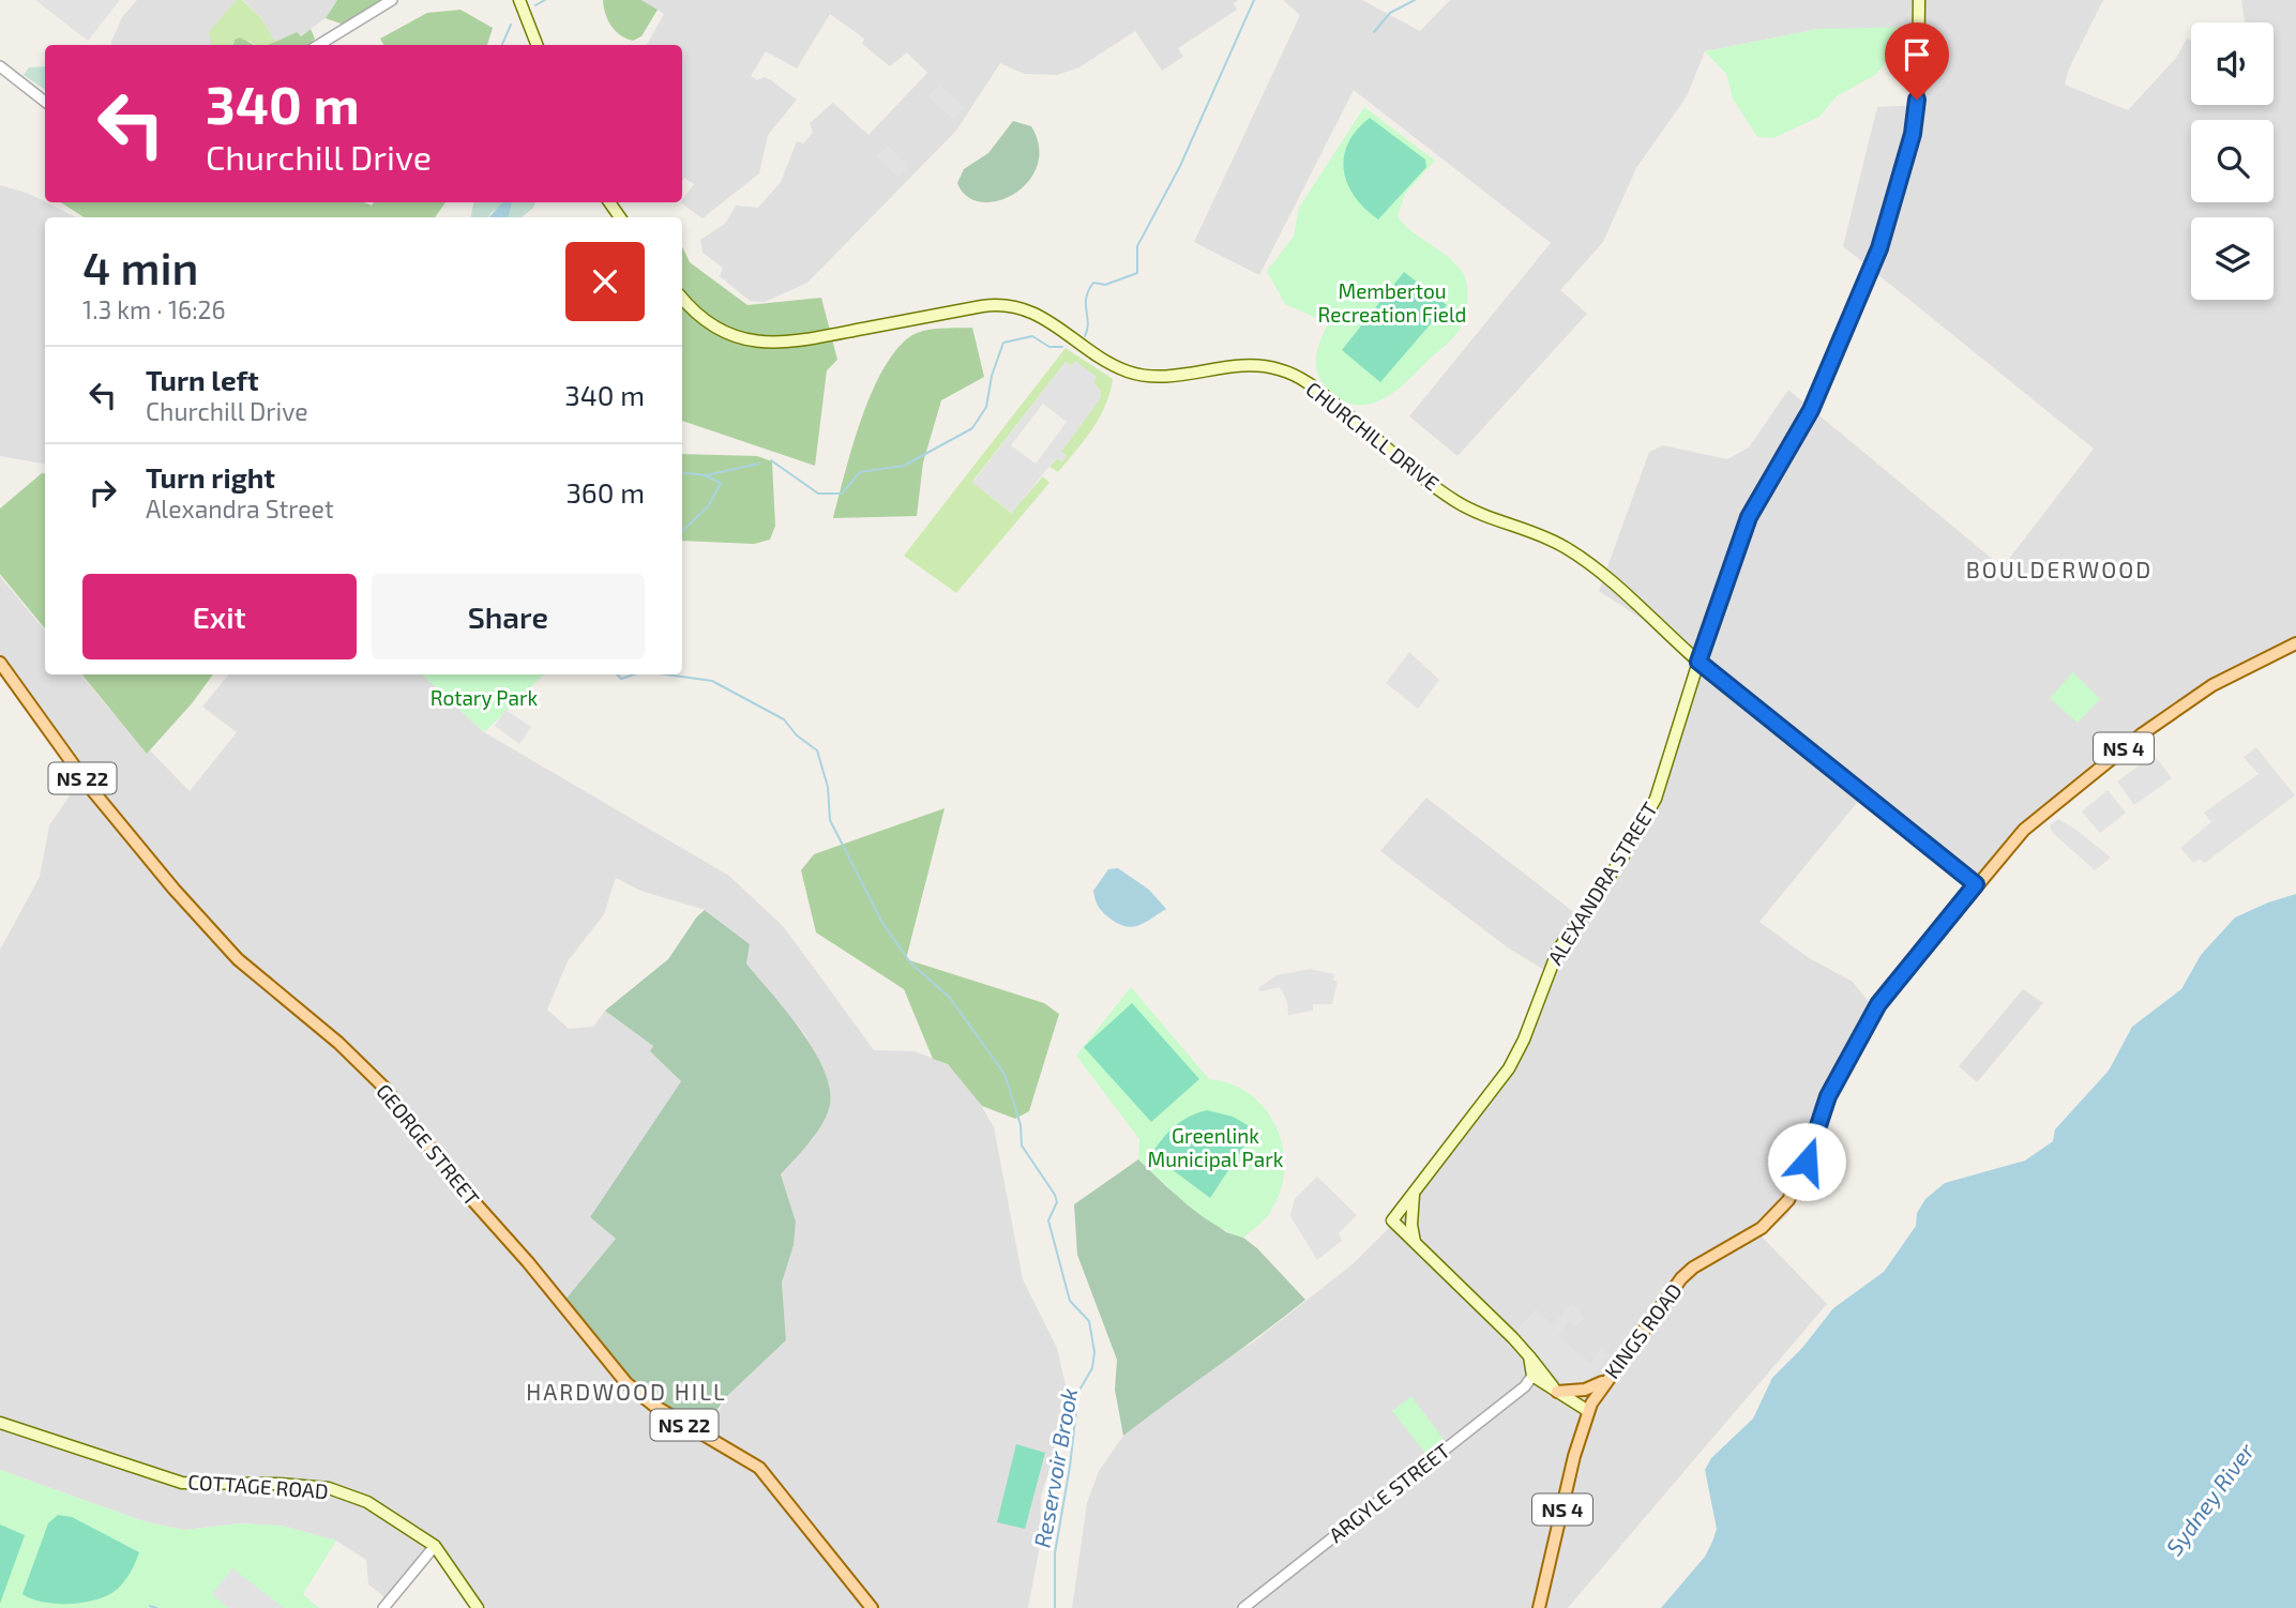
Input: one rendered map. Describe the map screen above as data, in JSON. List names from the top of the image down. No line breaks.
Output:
{"streets":{"main road":["CHURCHILL DRIVE","NS 4","NS 22","ALEXANDRA STREET","GEORGE STREET","KINGS ROAD","COTTAGE ROAD"],"street":["ARGYLE STREET"]},"crossings":[["CHURCHILL DRIVE","ALEXANDRA STREET"],["CHURCHILL DRIVE","KINGS ROAD"]],"districts":["BOULDERWOOD","HARDWOOD HILL"],"water":["Reservoir Brook","Sydney River"],"parks":["Membertou Recreation Field","Rotary Park","Greenlink Municipal Park"],"page":{"turn":["340 m","Churchill Drive"],"heading":["4 min","1.3 km · 16:26"],"list":[{"name":"Turn left","note":"Churchill Drive","value":"340 m"},{"name":"Turn right","note":"Alexandra Street","value":"360 m"}],"buttons":["Exit","Share"]}}
